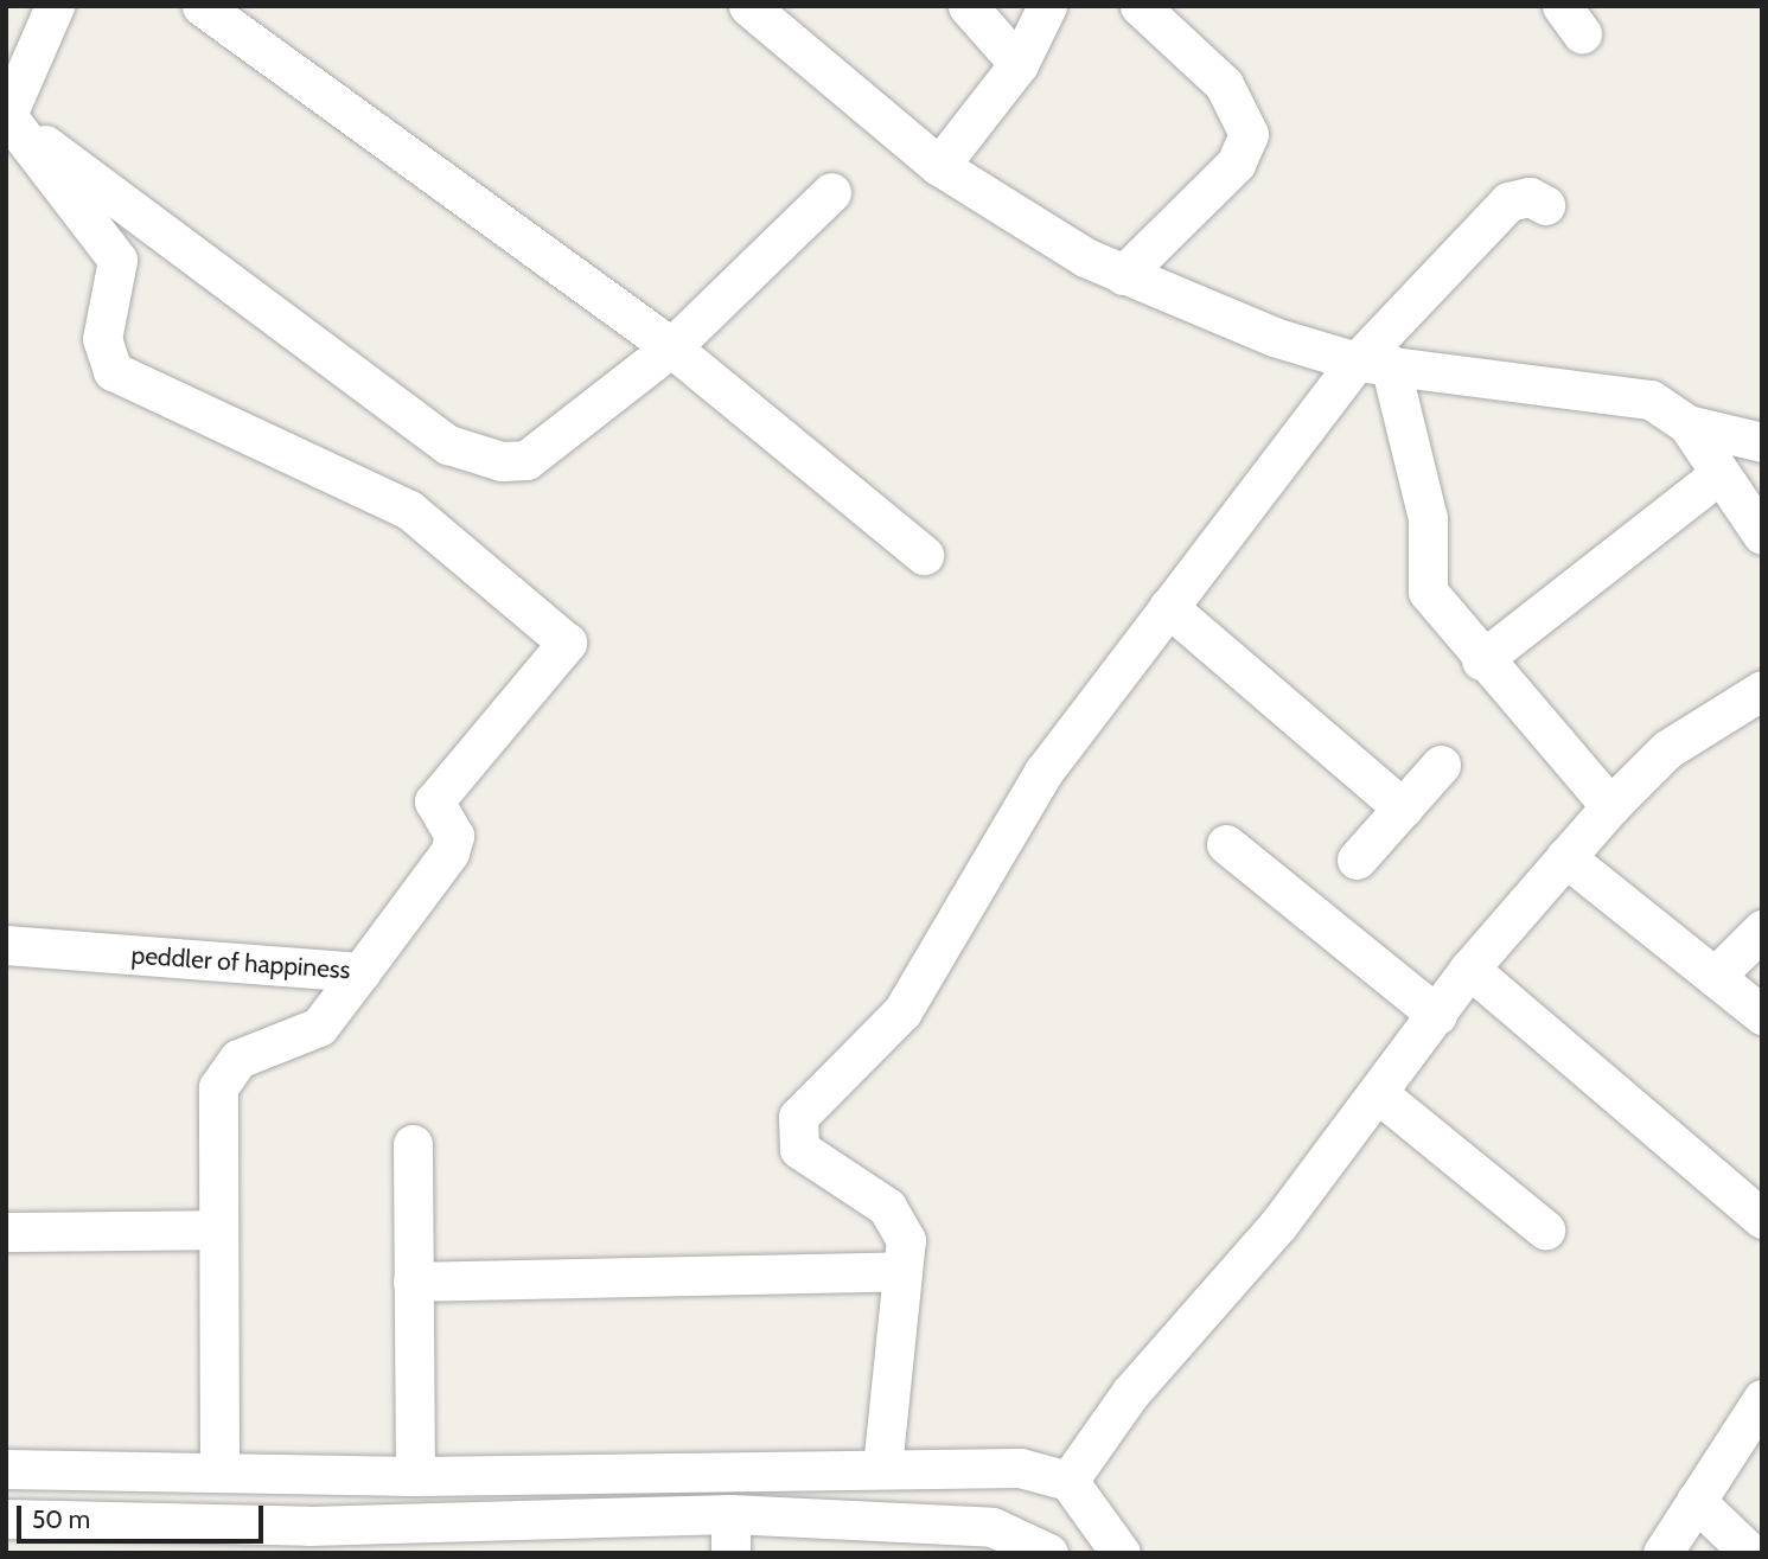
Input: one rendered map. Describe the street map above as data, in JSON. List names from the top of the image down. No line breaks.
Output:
{"streets":{"street":["peddler of happiness"]},"scale_bar":"50 m"}
